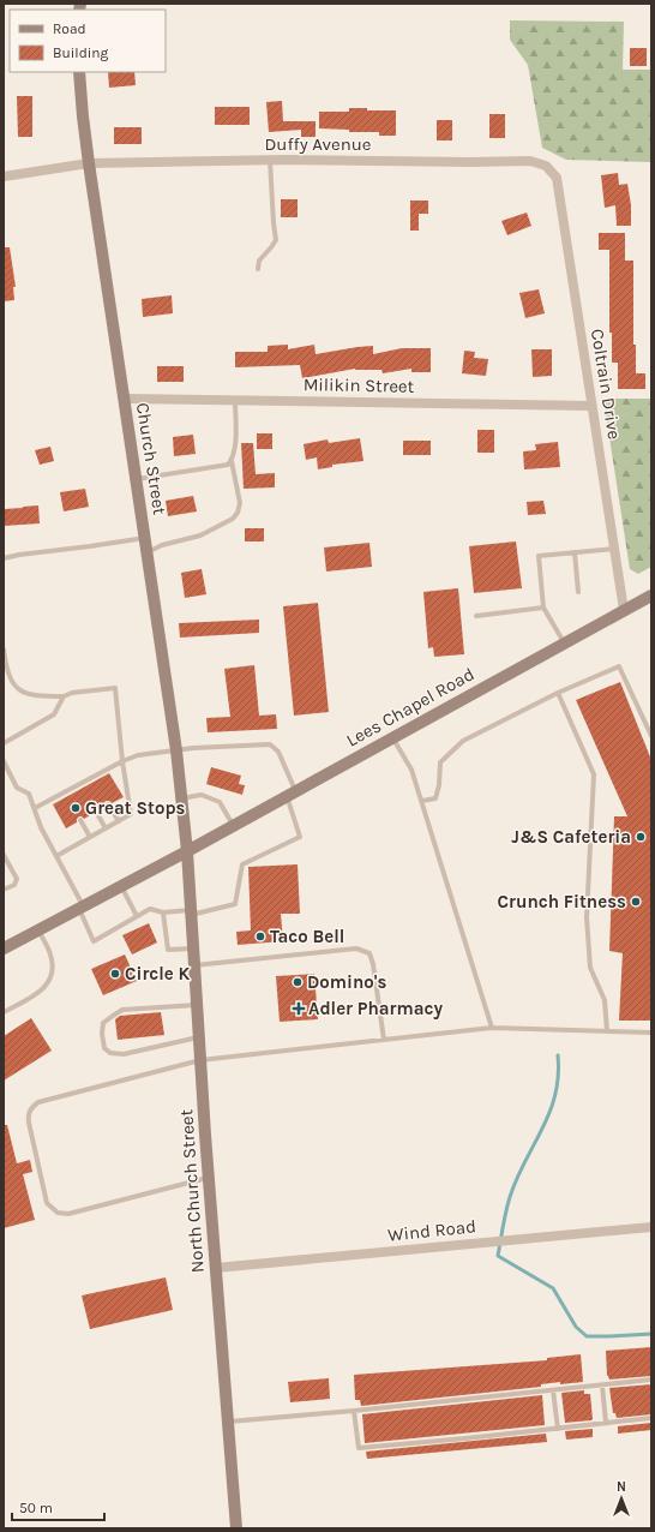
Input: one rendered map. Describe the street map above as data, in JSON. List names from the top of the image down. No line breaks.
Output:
{"streets":{"main road":["Church Street","Lees Chapel Road","North Church Street"],"street":["Duffy Avenue","Coltrain Drive","Milikin Street","Wind Road"]},"crossings":[["Duffy Avenue","Coltrain Drive"],["Duffy Avenue","Church Street"],["Coltrain Drive","Milikin Street"],["Coltrain Drive","Lees Chapel Road"],["Milikin Street","Church Street"],["Church Street","Lees Chapel Road"],["Church Street","North Church Street"],["Lees Chapel Road","North Church Street"],["North Church Street","Wind Road"]],"places":{"other":["Great Stops","J&S Cafeteria","Crunch Fitness","Taco Bell","Circle K","Domino's"],"health":["Adler Pharmacy"]},"legend":["Road","Building"],"scale_bar":"50 m","north":"top"}
